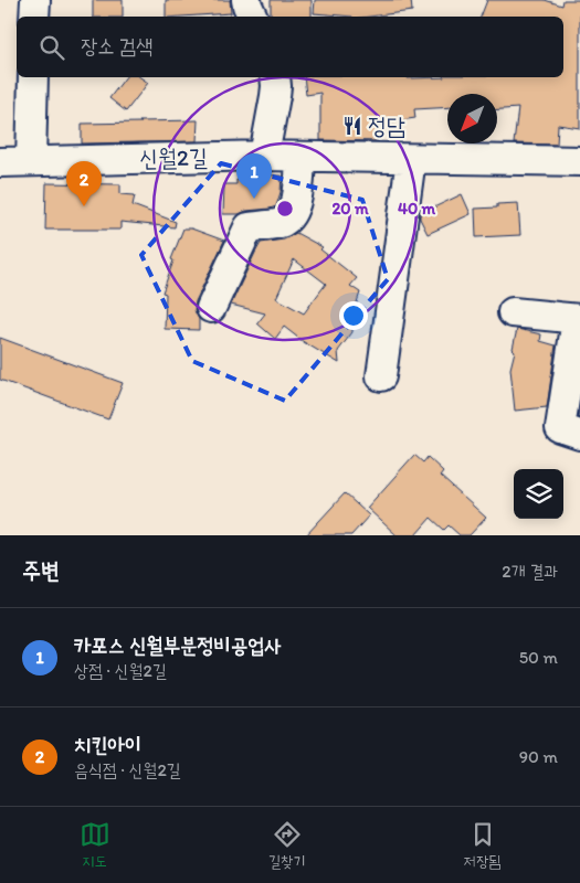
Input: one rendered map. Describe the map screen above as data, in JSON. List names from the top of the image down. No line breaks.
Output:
{"streets":{"street":["신월2길"]},"places":{"restaurant":["정담"]},"north":"bottom left","page":{"search":"장소 검색","pins":["1","2"],"heading":["주변","2개 결과"],"list":[{"mark":"1","name":"카포스 신월부분정비공업사","note":"상점 · 신월2길","value":"50 m"},{"mark":"2","name":"치킨아이","note":"음식점 · 신월2길","value":"90 m"}],"nav":["지도","길찾기","저장됨"]},"rings":["20 m","40 m"]}
